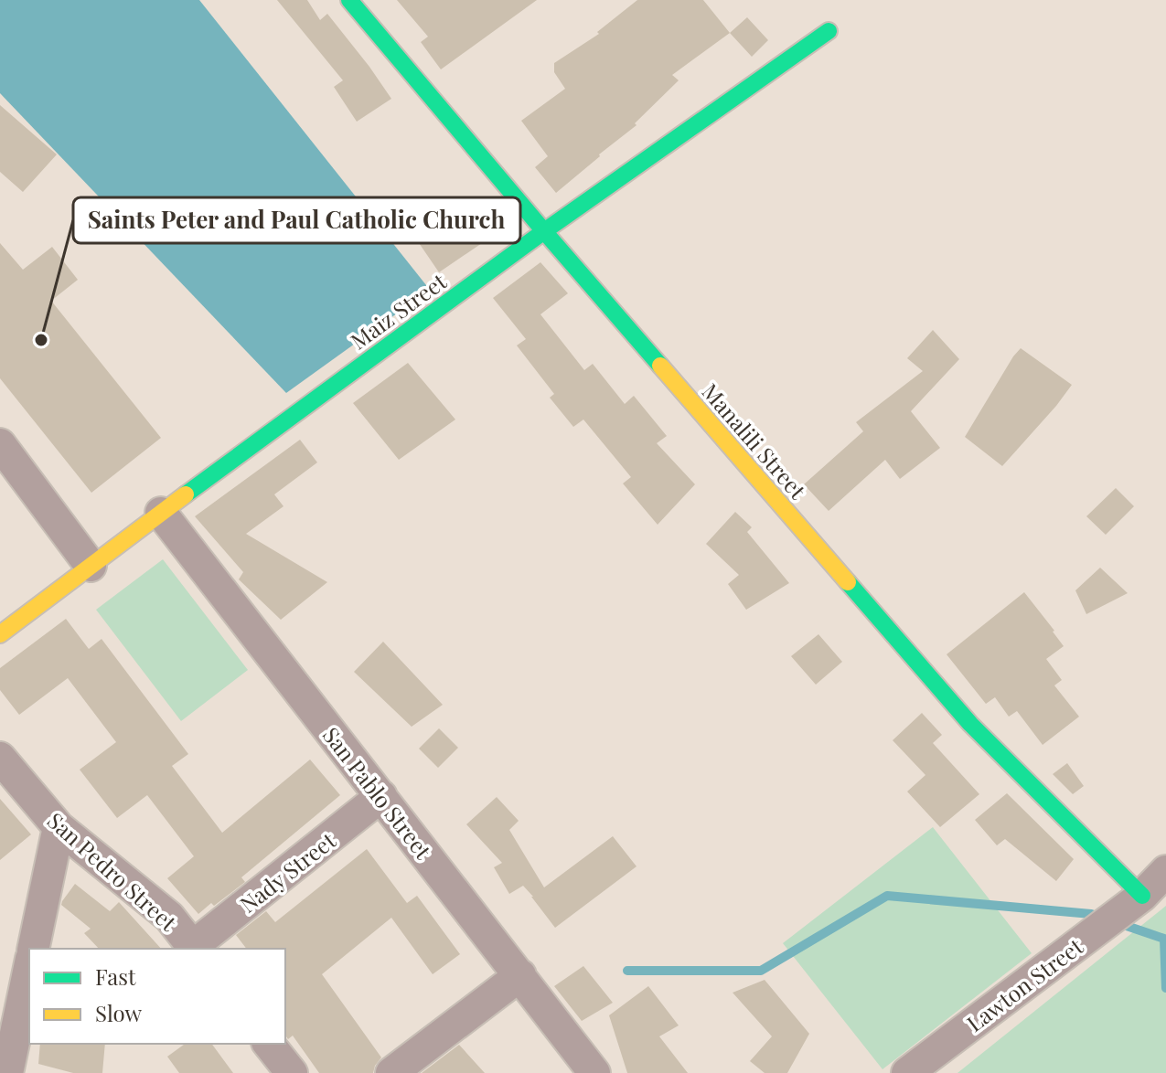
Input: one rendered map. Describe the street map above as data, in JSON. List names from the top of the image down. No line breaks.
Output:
{"streets":{"street":["Maiz Street","Manalili Street","San Pablo Street","San Pedro Street","Nady Street","Lawton Street"]},"crossings":[["Maiz Street","Manalili Street"],["Maiz Street","San Pablo Street"],["Manalili Street","Lawton Street"],["San Pablo Street","Nady Street"],["San Pedro Street","Nady Street"]],"places":["Saints Peter and Paul Catholic Church"],"legend":["Fast","Slow"]}
